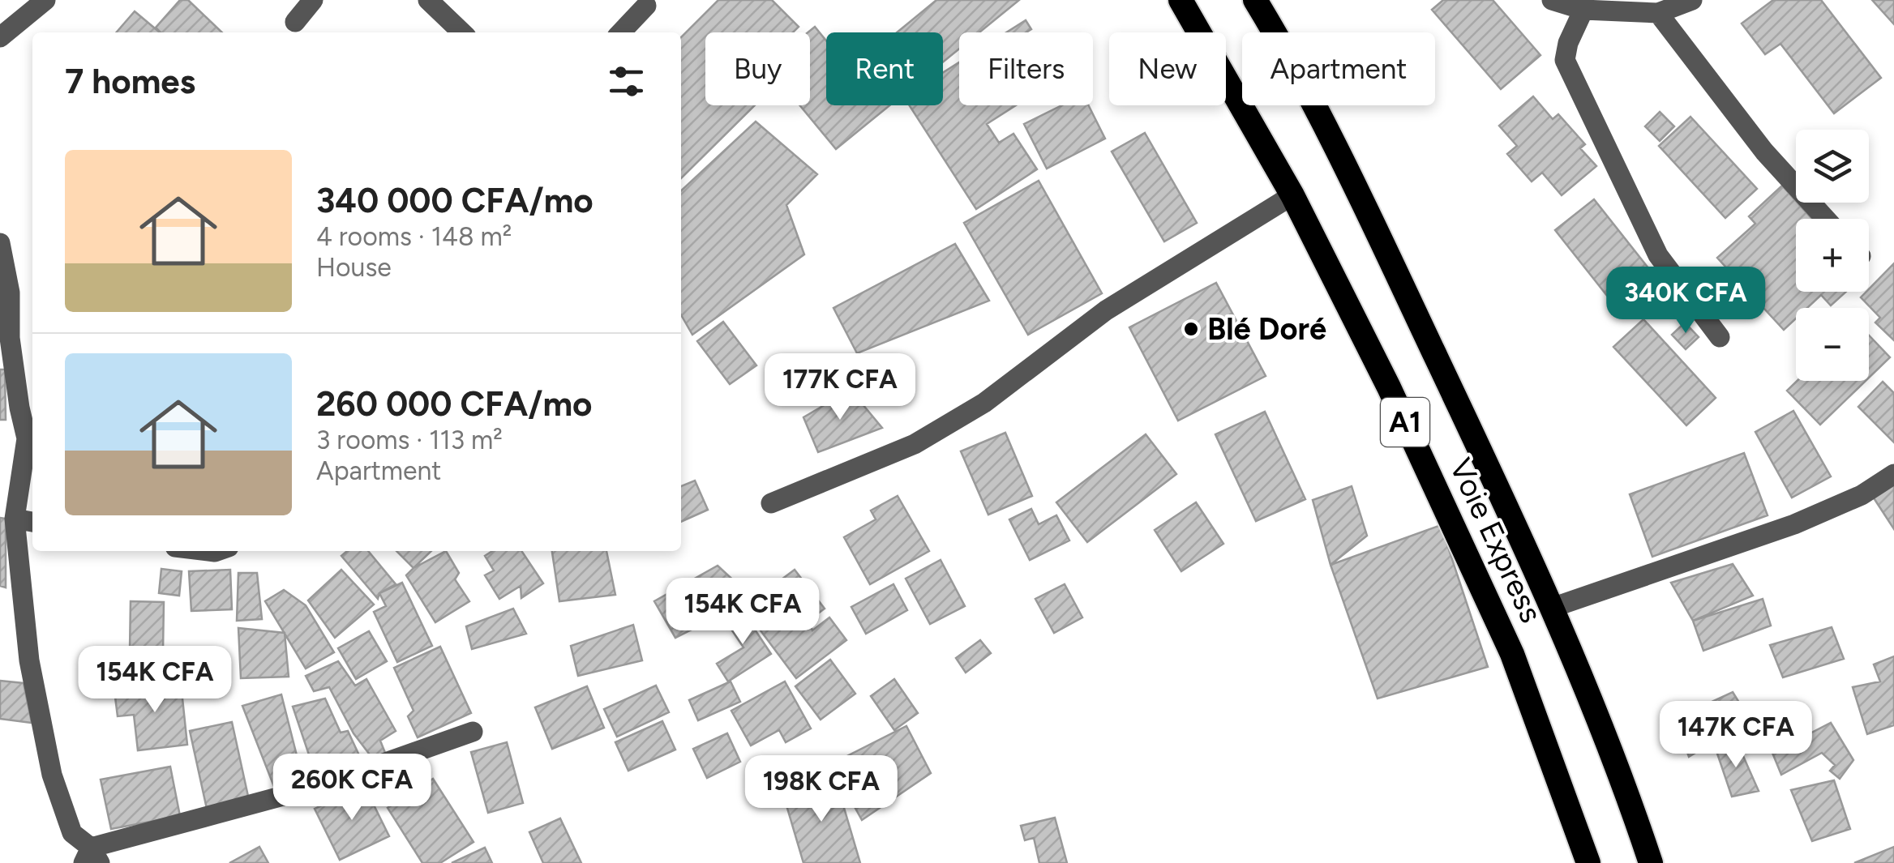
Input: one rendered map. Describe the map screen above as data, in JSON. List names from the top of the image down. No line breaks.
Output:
{"streets":{"highway":["A1","Voie Express"]},"places":["Blé Doré"],"page":{"chip":["Buy","Rent","Filters","New","Apartment"],"heading":"7 homes","map_buttons":["+","−"],"list":[{"name":"340 000 CFA/mo","note":"4 rooms · 148 m² · House"},{"name":"260 000 CFA/mo","note":"3 rooms · 113 m² · Apartment"}],"price":["340K CFA","177K CFA","154K CFA","154K CFA","147K CFA","260K CFA","198K CFA"]}}
